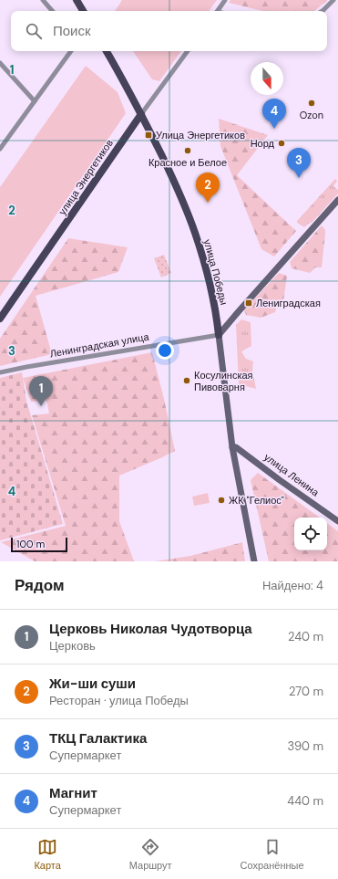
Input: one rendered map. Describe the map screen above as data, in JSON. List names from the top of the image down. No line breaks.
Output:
{"streets":{"main road":["улица Энергетиков","улица Победы","улица Ленина"],"street":["Ленинградская улица"]},"crossings":[["улица Энергетиков","улица Победы"],["улица Победы","Ленинградская улица"],["улица Победы","улица Ленина"]],"places":{"other":["Ozon","Норд","Красное и Белое","Косулинская Пивоварня","ЖК \"Гелиос\""],"transit":["Улица Энергетиков","Лениградская"]},"scale_bar":"100 m","north":"bottom","page":{"search":"Поиск","pins":["4","3","2","1"],"scale":"100 m","heading":["Рядом","Найдено: 4"],"list":[{"mark":"1","name":"Церковь Николая Чудотворца","note":"Церковь","value":"240 m"},{"mark":"2","name":"Жи-ши суши","note":"Ресторан · улица Победы","value":"270 m"},{"mark":"3","name":"ТКЦ Галактика","note":"Супермаркет","value":"390 m"},{"mark":"4","name":"Магнит","note":"Супермаркет","value":"440 m"}],"nav":["Карта","Маршрут","Сохранённые"]},"grid":{"rows":["1","2","3","4"]}}
